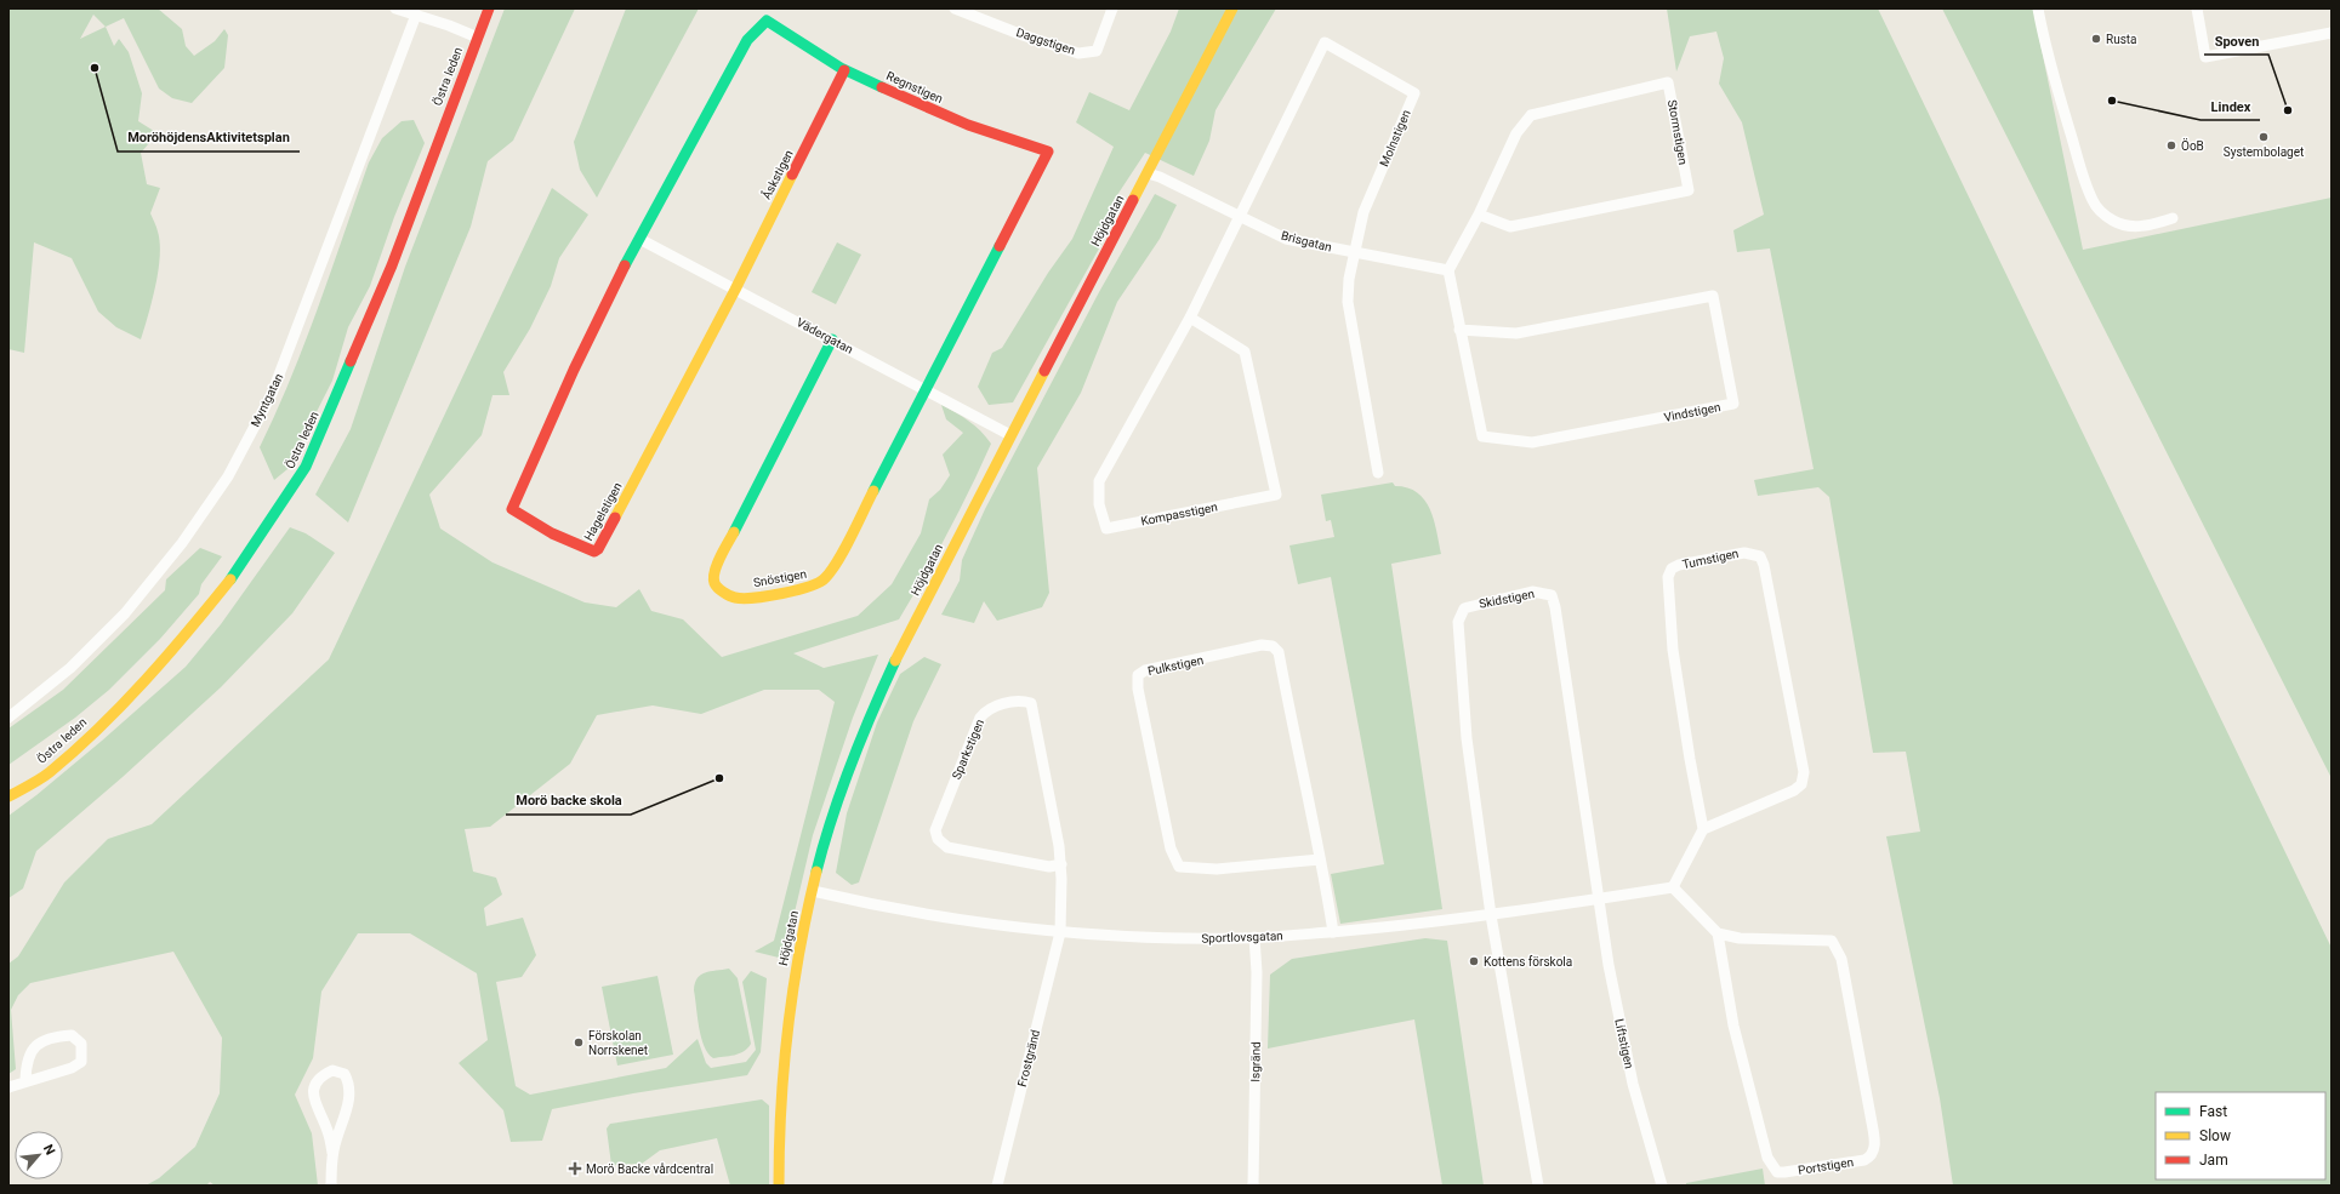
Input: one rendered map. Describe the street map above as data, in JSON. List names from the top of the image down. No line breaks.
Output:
{"streets":{"street":["Daggstigen","Östra leden","Regnstigen","Stormstigen","Molnstigen","Åskstigen","Höjdgatan","Brisgatan","Vädergatan","Myntgatan","Vindstigen","Hagelstigen","Kompasstigen","Tumstigen","Snöstigen","Skidstigen","Pulkstigen","Sparkstigen","Sportlovsgatan","Liftstigen","Frostgränd","Isgränd","Portstigen"]},"crossings":[["Regnstigen","Åskstigen"],["Regnstigen","Vädergatan"],["Regnstigen","Hagelstigen"],["Regnstigen","Snöstigen"],["Stormstigen","Brisgatan"],["Stormstigen","Vindstigen"],["Molnstigen","Brisgatan"],["Molnstigen","Kompasstigen"],["Åskstigen","Vädergatan"],["Åskstigen","Hagelstigen"],["Höjdgatan","Brisgatan"],["Höjdgatan","Vädergatan"],["Höjdgatan","Sportlovsgatan"],["Brisgatan","Vindstigen"],["Brisgatan","Kompasstigen"],["Vädergatan","Hagelstigen"],["Vädergatan","Snöstigen"],["Skidstigen","Sportlovsgatan"],["Skidstigen","Liftstigen"],["Pulkstigen","Sportlovsgatan"],["Sparkstigen","Sportlovsgatan"],["Sparkstigen","Frostgränd"],["Sportlovsgatan","Liftstigen"],["Sportlovsgatan","Frostgränd"],["Sportlovsgatan","Isgränd"]],"places":{"other":["Rusta","MoröhöjdensAktivitetsplan","Lindex","Spoven","Systembolaget","ÖoB","Morö backe skola","Kottens förskola","Förskolan Norrskenet"],"health":["Morö Backe vårdcentral"]},"legend":["Fast","Slow","Jam"],"north":"top right"}
